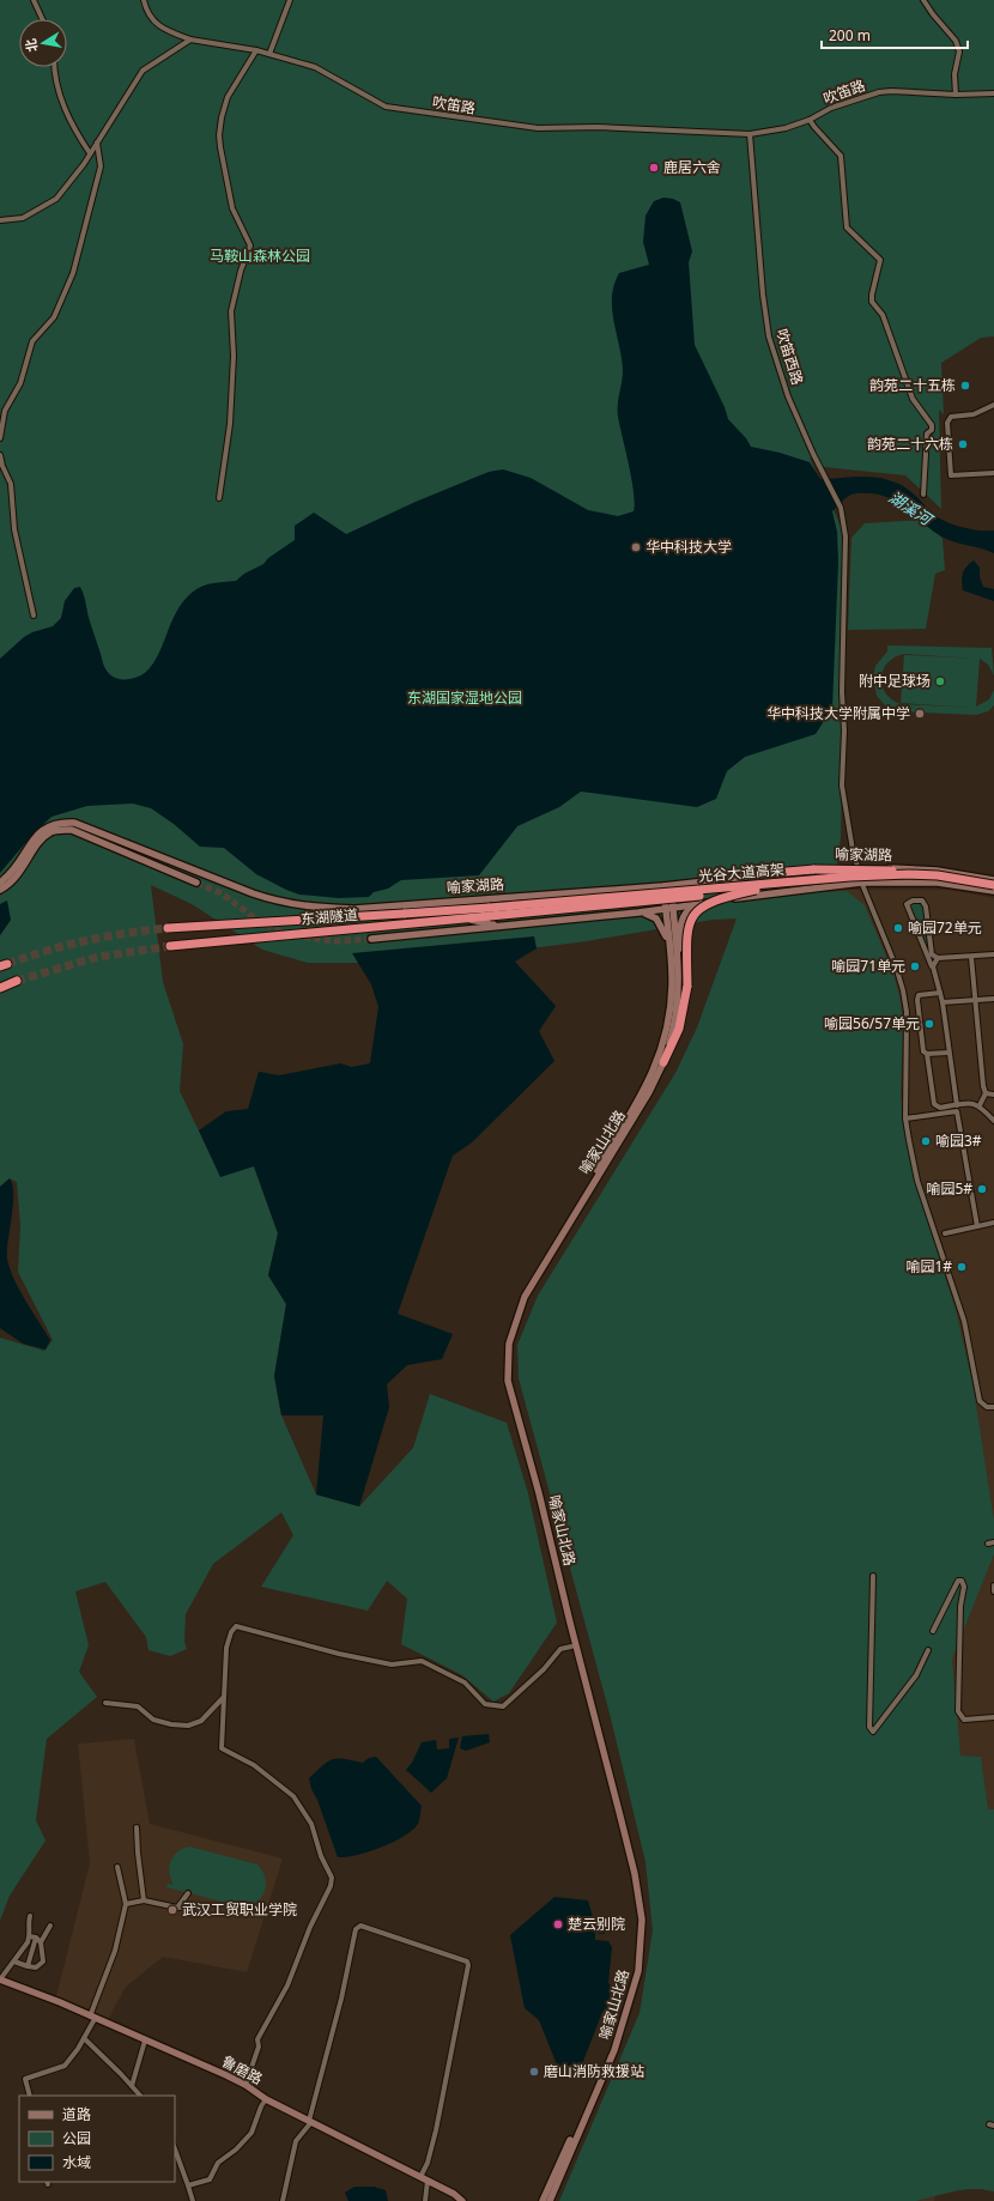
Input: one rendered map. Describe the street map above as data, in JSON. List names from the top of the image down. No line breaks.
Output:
{"streets":{"highway":["光谷大道高架","东湖隧道"],"main road":["喻家湖路","喻家山北路","鲁磨路"],"street":["吹笛路","吹笛西路"]},"crossings":[["吹笛路","吹笛西路"],["吹笛西路","喻家湖路"],["喻家湖路","喻家山北路"],["光谷大道高架","东湖隧道"]],"water":["湖溪河"],"parks":["马鞍山森林公园","东湖国家湿地公园"],"places":["鹿居六舍","韵苑二十五栋","韵苑二十六栋","华中科技大学","附中足球场","华中科技大学附属中学","喻园72单元","喻园71单元","喻园56/57单元","喻园3#","喻园5#","喻园1#","武汉工贸职业学院","楚云别院","磨山消防救援站"],"legend":["道路","公园","水域"],"scale_bar":"200 m","north":"left"}
